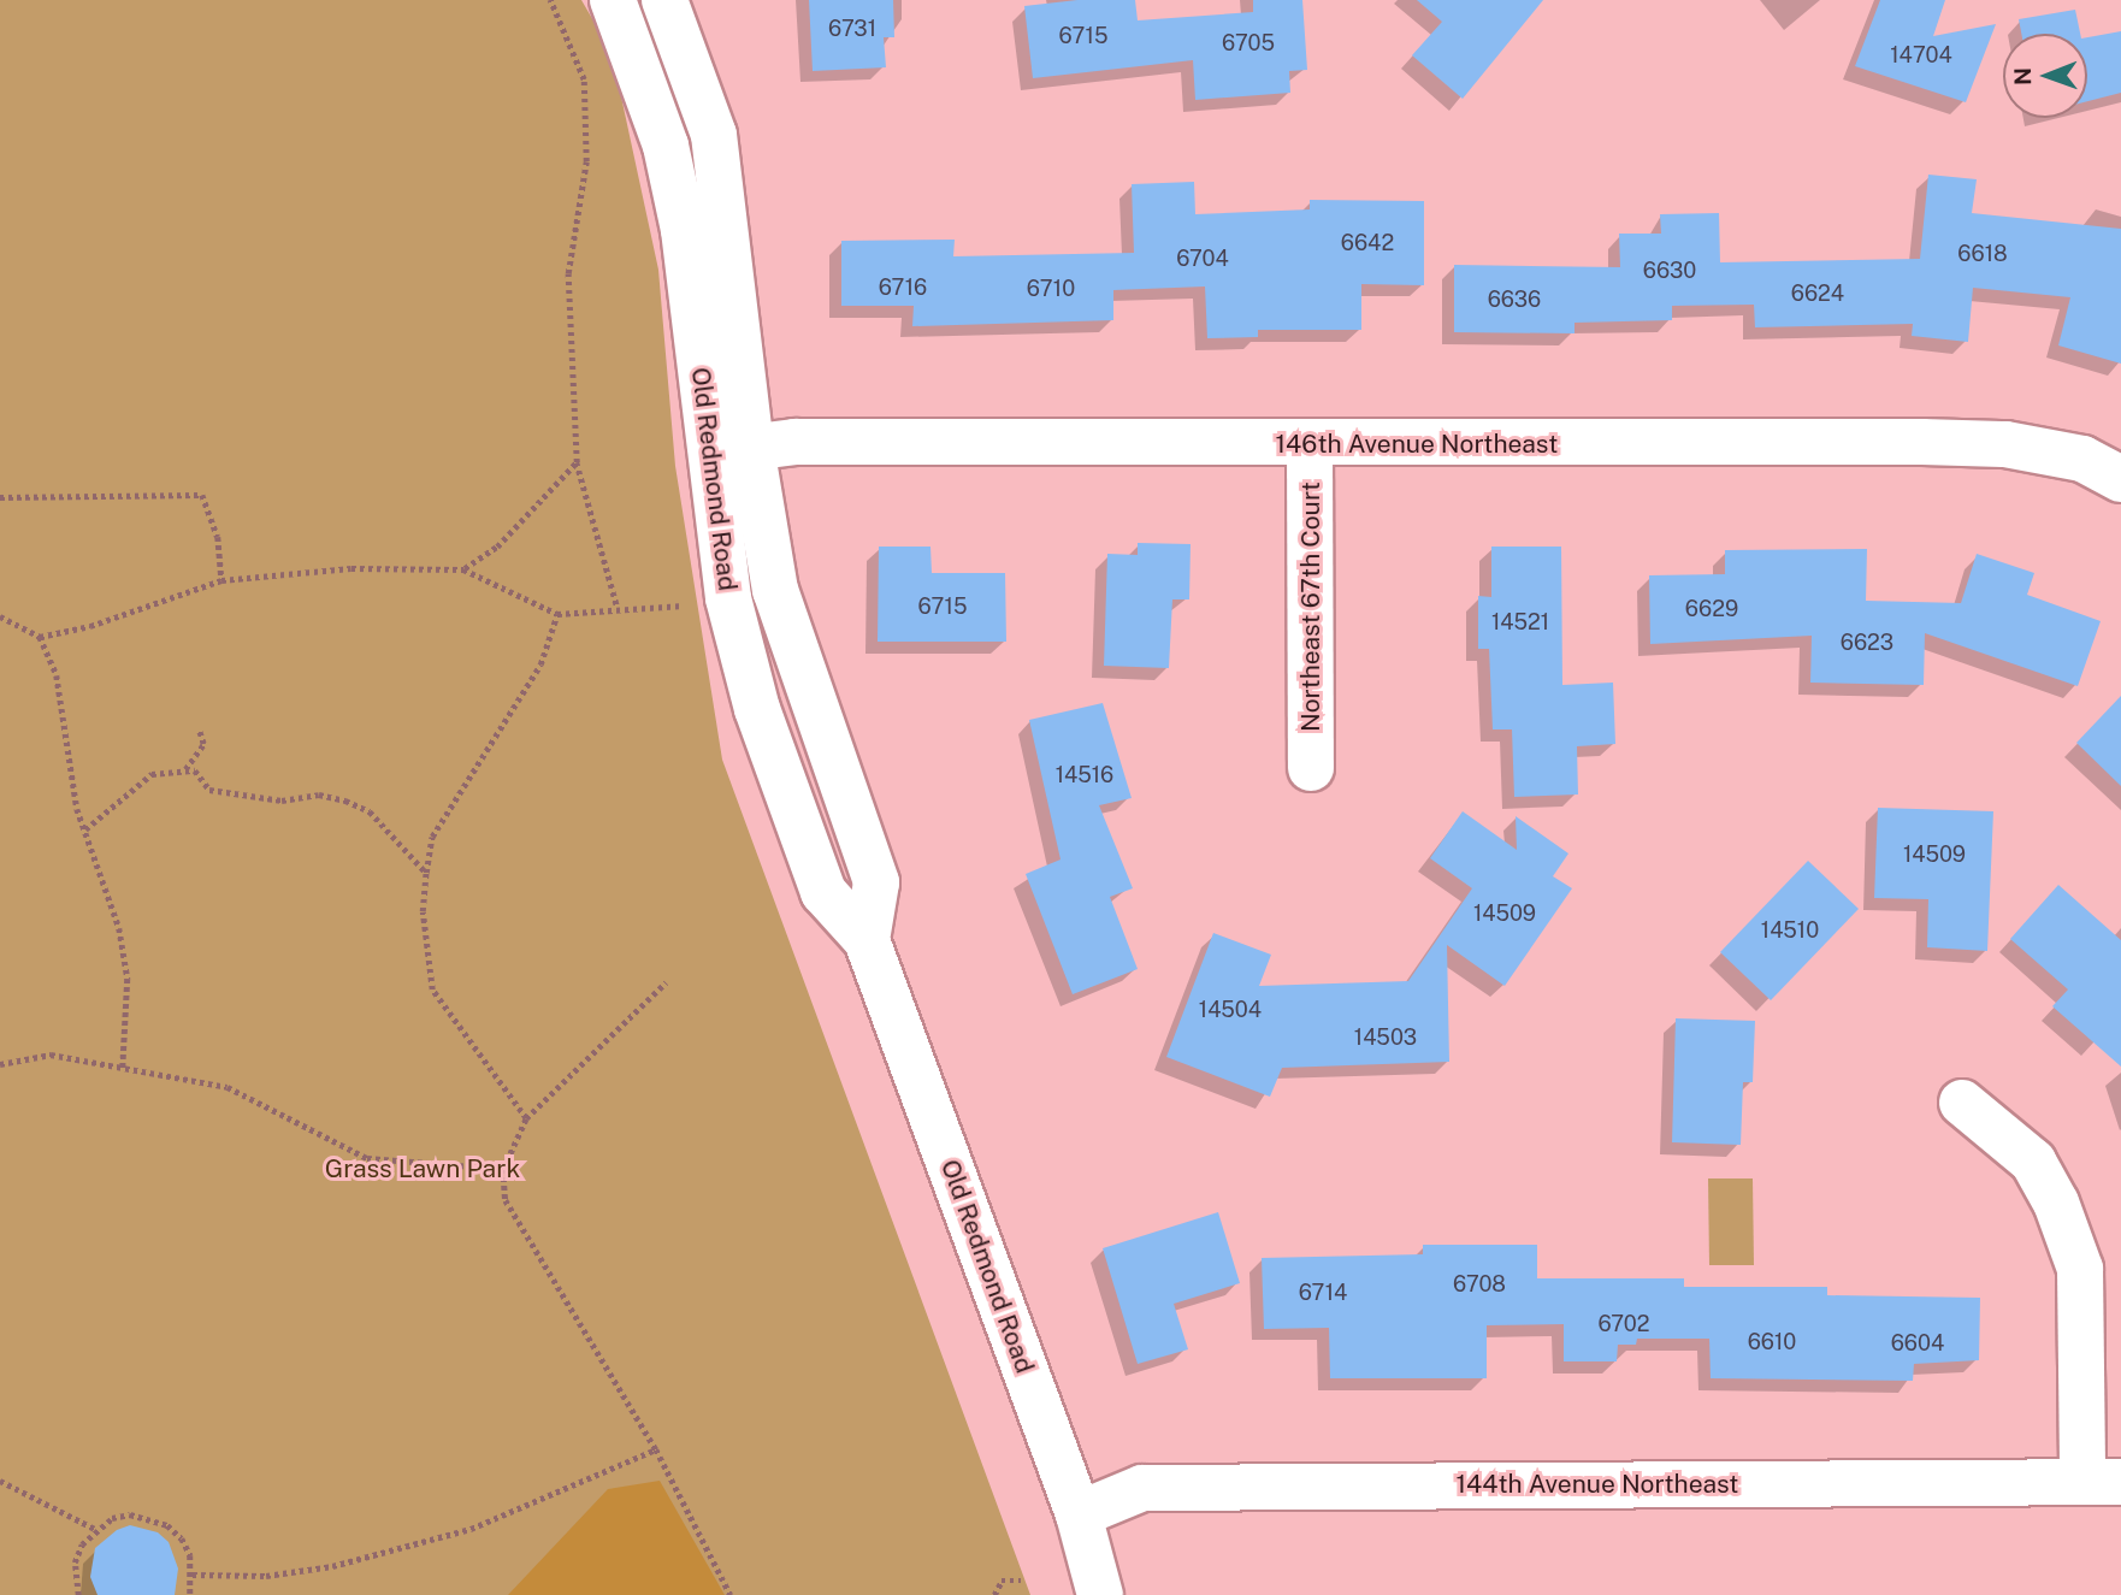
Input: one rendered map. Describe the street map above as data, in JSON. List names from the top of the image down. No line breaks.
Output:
{"streets":{"street":["146th Avenue Northeast","Old Redmond Road","Northeast 67th Court","144th Avenue Northeast"]},"crossings":[["146th Avenue Northeast","Old Redmond Road"],["146th Avenue Northeast","Northeast 67th Court"],["Old Redmond Road","144th Avenue Northeast"]],"parks":["Grass Lawn Park"],"house_numbers":["6731","6715","6705","14704","6642","6618","6704","6630","6716","6710","6624","6636","6715","6629","14521","6623","14516","14509","14509","14510","14504","14503","6708","6714","6702","6610","6604"],"north":"left"}
